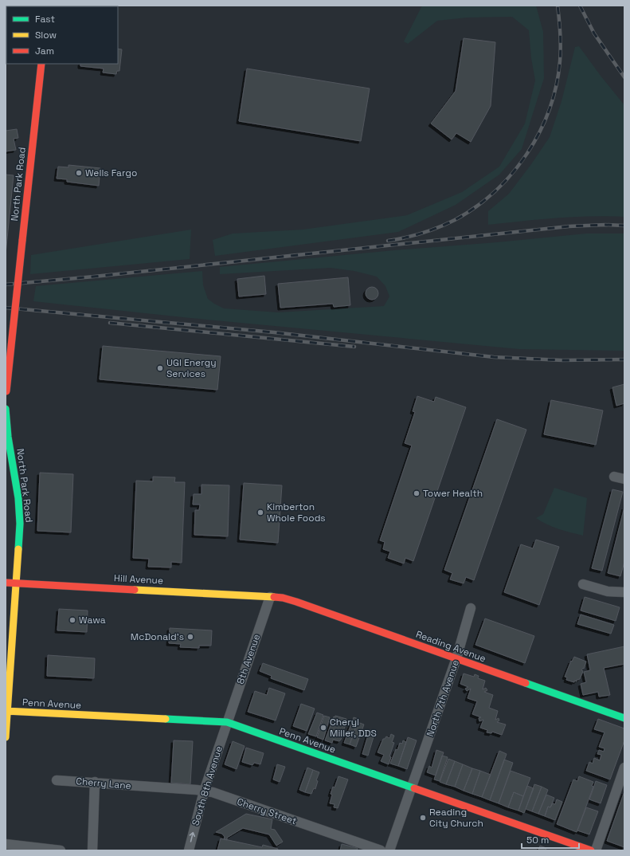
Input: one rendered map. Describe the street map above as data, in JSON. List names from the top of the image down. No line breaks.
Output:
{"streets":{"street":["North Park Road","Hill Avenue","Reading Avenue","8th Avenue","North 7th Avenue","Penn Avenue","Cherry Lane","South 8th Avenue","Cherry Street"]},"crossings":[["North Park Road","Hill Avenue"],["North Park Road","Penn Avenue"],["Hill Avenue","Reading Avenue"],["Hill Avenue","8th Avenue"],["Reading Avenue","8th Avenue"],["Reading Avenue","North 7th Avenue"],["8th Avenue","Penn Avenue"],["8th Avenue","South 8th Avenue"],["North 7th Avenue","Penn Avenue"],["Penn Avenue","South 8th Avenue"],["Cherry Lane","Cherry Street"],["South 8th Avenue","Cherry Street"]],"one_way":["South 8th Avenue"],"places":["Wells Fargo","UGI Energy Services","Tower Health","Kimberton Whole Foods","Wawa","McDonald's","Cheryl Miller, DDS","Reading City Church"],"legend":["Fast","Slow","Jam"],"scale_bar":"50 m"}
